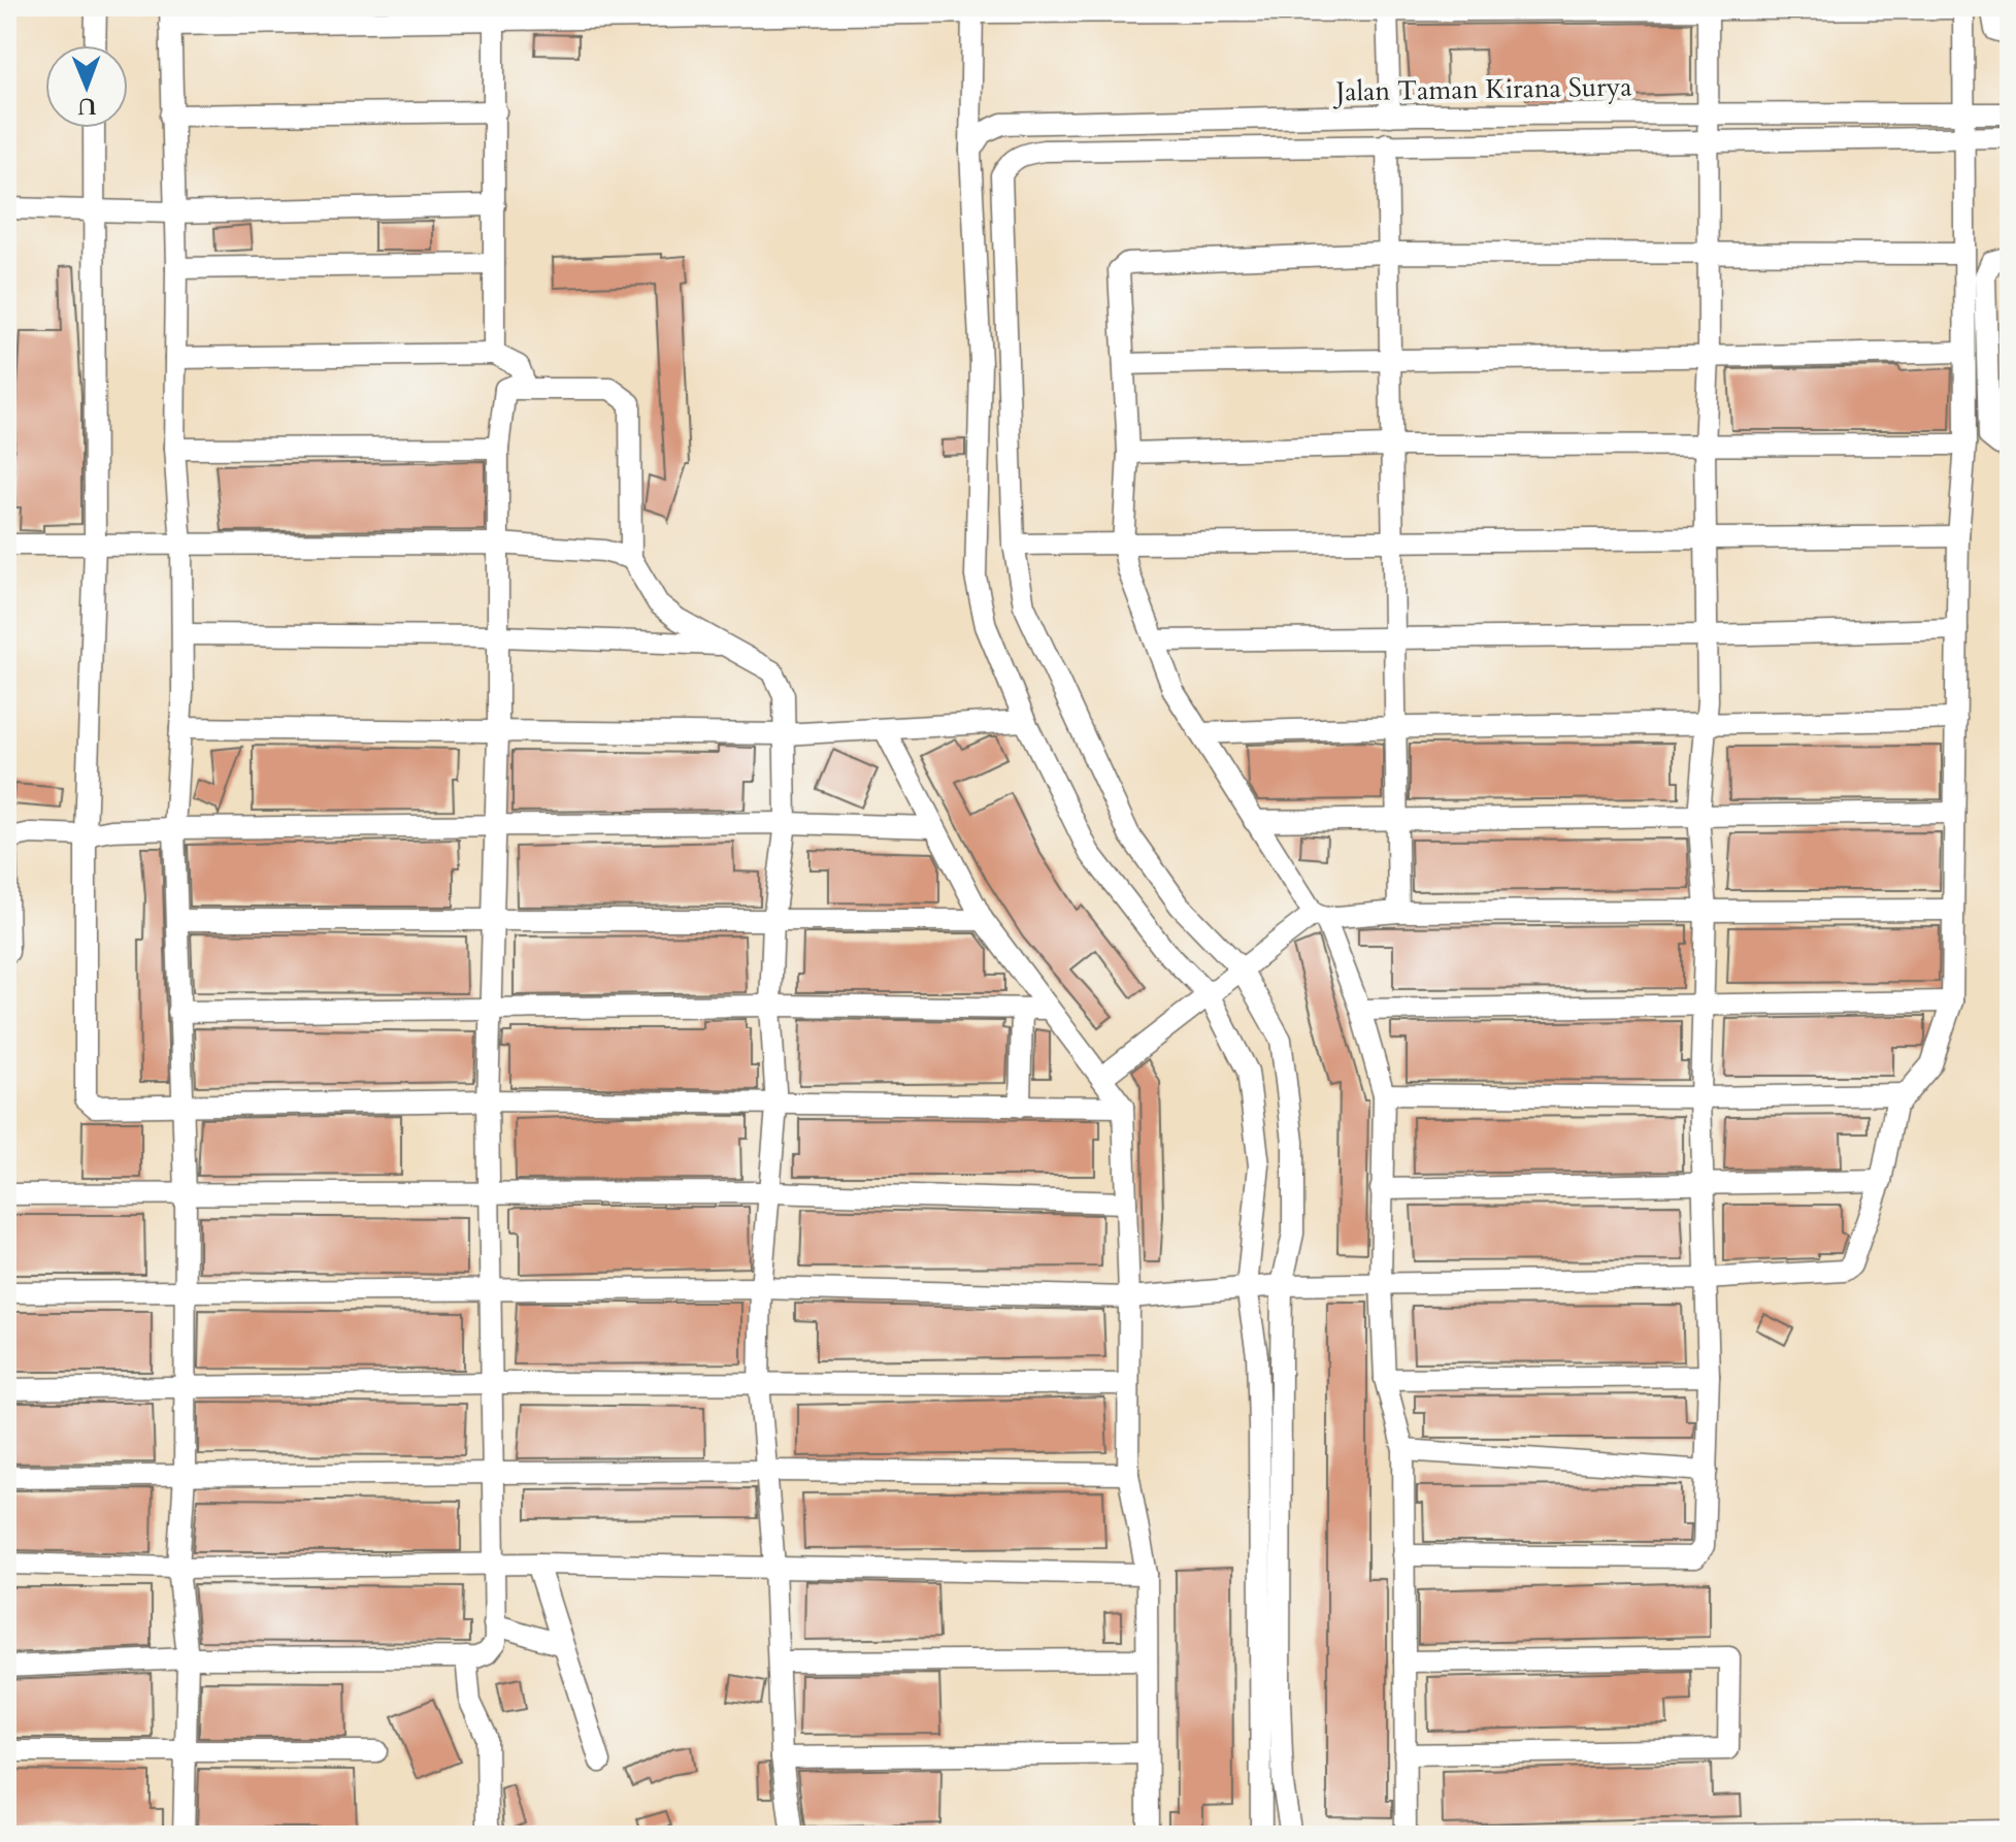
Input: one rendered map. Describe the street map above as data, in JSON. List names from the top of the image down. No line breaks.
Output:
{"streets":{"street":["Jalan Taman Kirana Surya"]},"north":"bottom"}
